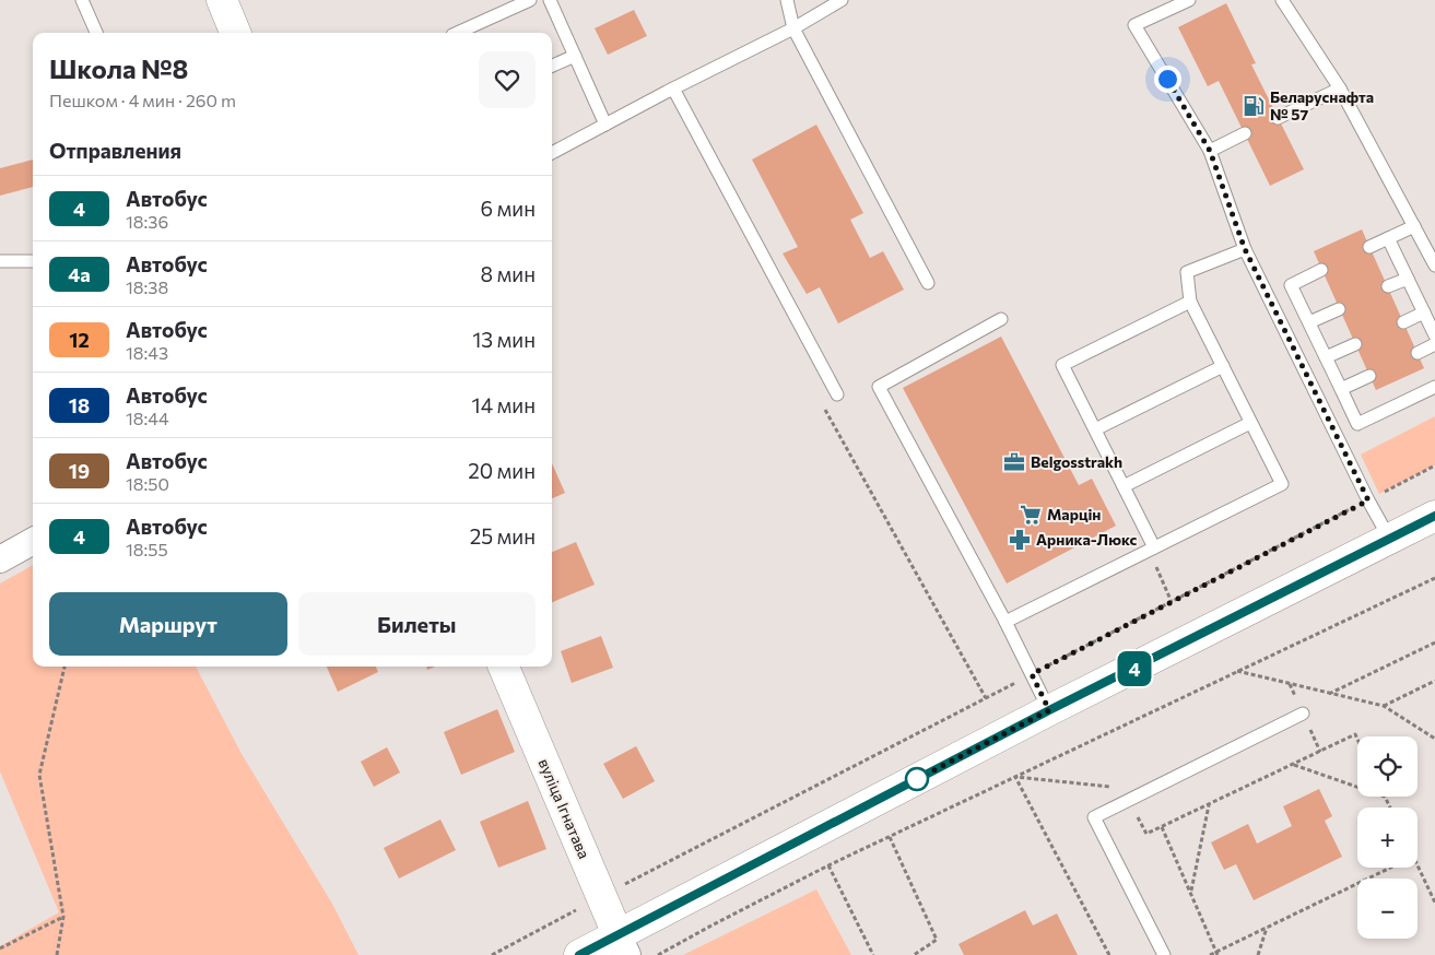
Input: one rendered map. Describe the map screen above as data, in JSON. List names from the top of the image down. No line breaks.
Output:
{"streets":{"main road":["вуліца Ігнатава"]},"places":{"fuel station":["Беларуснафта № 57"],"office":["Belgosstrakh"],"supermarket":["Марцін"],"pharmacy":["Арника-Люкс"]},"lines":["bus line 4"],"page":{"on_map":"4","heading":[["Школа №8","Пешком · 4 мин · 260 m"],"Отправления"],"list":[{"mark":"4","name":"Автобус","note":"18:36","value":"6 мин"},{"mark":"4а","name":"Автобус","note":"18:38","value":"8 мин"},{"mark":"12","name":"Автобус","note":"18:43","value":"13 мин"},{"mark":"18","name":"Автобус","note":"18:44","value":"14 мин"},{"mark":"19","name":"Автобус","note":"18:50","value":"20 мин"},{"mark":"4","name":"Автобус","note":"18:55","value":"25 мин"}],"buttons":["Маршрут","Билеты"],"map_buttons":["+","−"]}}
